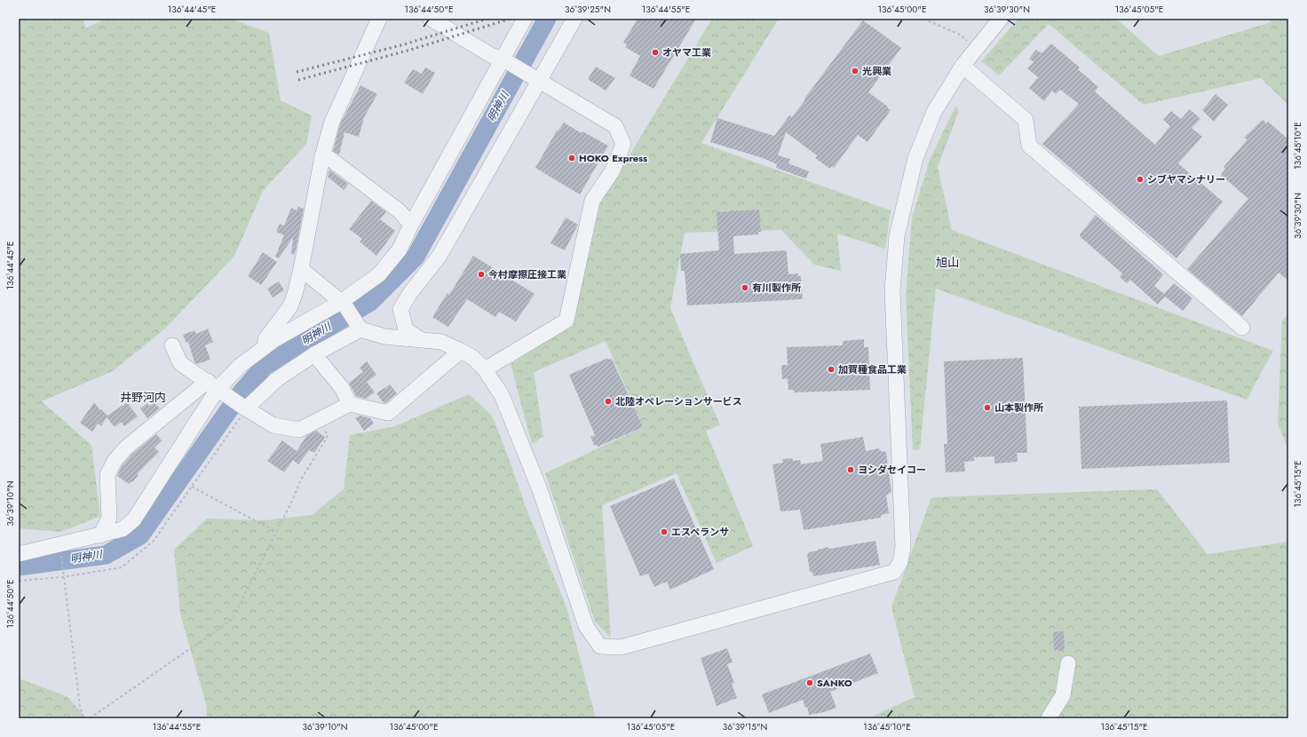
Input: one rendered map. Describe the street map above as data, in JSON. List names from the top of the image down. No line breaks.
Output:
{"districts":["旭山","井野河内"],"water":["明神川"],"places":["オヤマ工業","光興業","HOKO Express","シブヤマシナリー","今村摩擦圧接工業","有川製作所","加賀種食品工業","北陸オペレーションサービス","山本製作所","ヨシダセイコー","エスペランサ","SANKO"],"coordinates":["136°44'45\"E","136°44'50\"E","36°39'25\"N","136°44'55\"E","136°45'00\"E","36°39'30\"N","136°45'05\"E","136°45'10\"E","136°45'15\"E","36°39'10\"N","36°39'15\"N"]}
